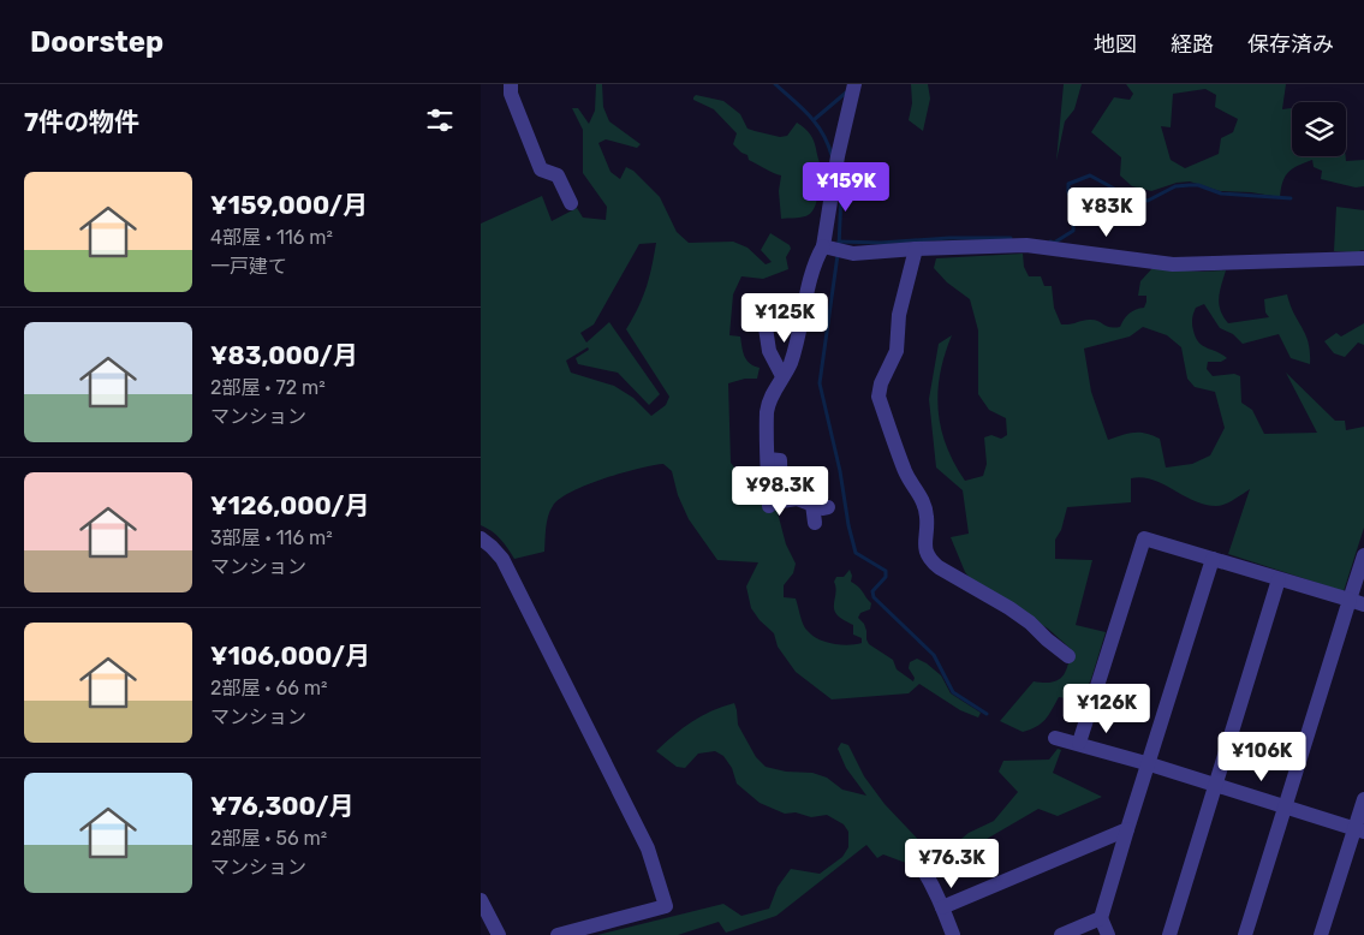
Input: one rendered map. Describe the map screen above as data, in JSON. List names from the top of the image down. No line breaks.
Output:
{"page":{"header":"Doorstep","nav":["地図","経路","保存済み"],"heading":"7件の物件","list":[{"name":"¥159,000/月","note":"4部屋 · 116 m² · 一戸建て"},{"name":"¥83,000/月","note":"2部屋 · 72 m² · マンション"},{"name":"¥126,000/月","note":"3部屋 · 116 m² · マンション"},{"name":"¥106,000/月","note":"2部屋 · 66 m² · マンション"},{"name":"¥76,300/月","note":"2部屋 · 56 m² · マンション"}],"price":["¥159K","¥83K","¥125K","¥98.3K","¥126K","¥106K","¥76.3K"]}}
